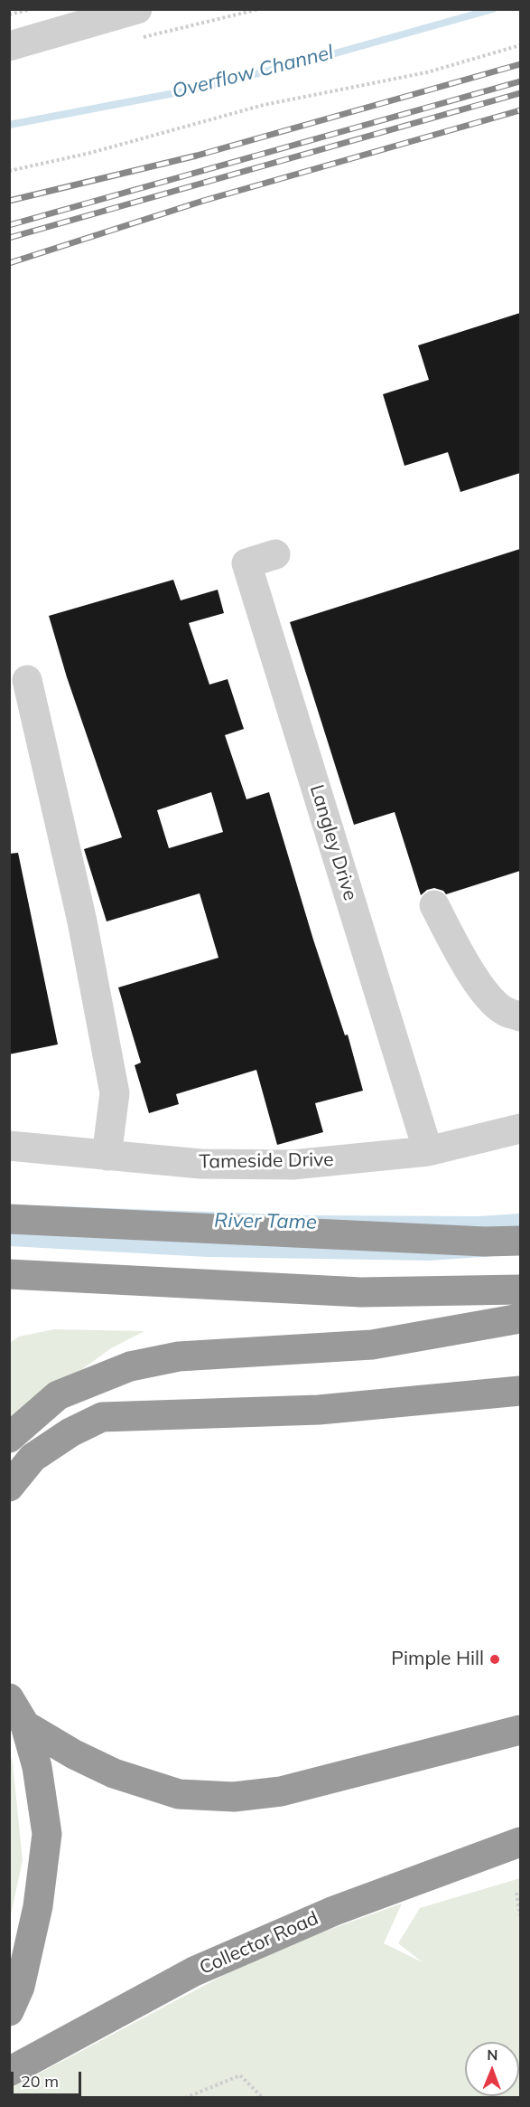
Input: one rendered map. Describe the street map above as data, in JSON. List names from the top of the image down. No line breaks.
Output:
{"streets":{"highway":["Collector Road"],"street":["Langley Drive","Tameside Drive"]},"crossings":[["Langley Drive","Tameside Drive"]],"water":["Overflow Channel","River Tame"],"places":["Pimple Hill"],"scale_bar":"20 m","north":"top"}
